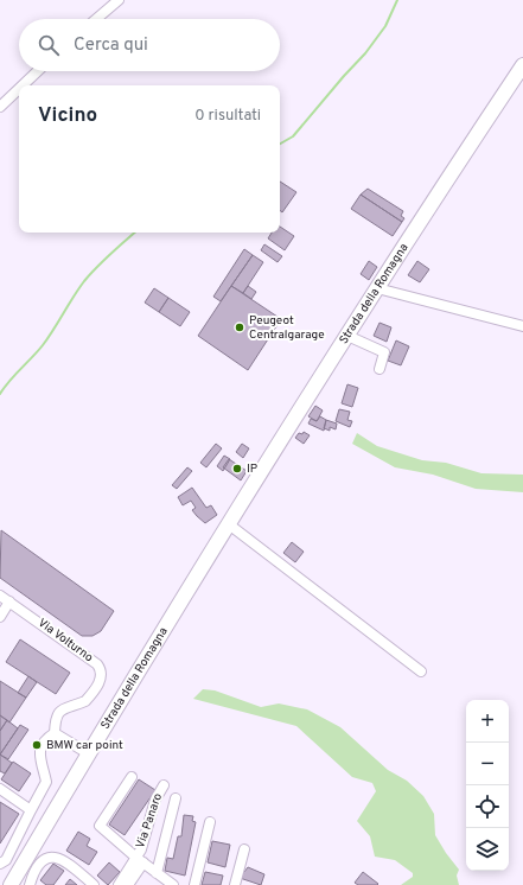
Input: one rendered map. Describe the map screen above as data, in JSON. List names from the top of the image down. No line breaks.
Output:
{"streets":{"main road":["Strada della Romagna"],"street":["Via Volturno","Via Panaro"]},"places":["Peugeot Centralgarage","IP","BMW car point"],"page":{"search":"Cerca qui","heading":["Vicino","0 risultati"],"map_buttons":["+","−"]}}
